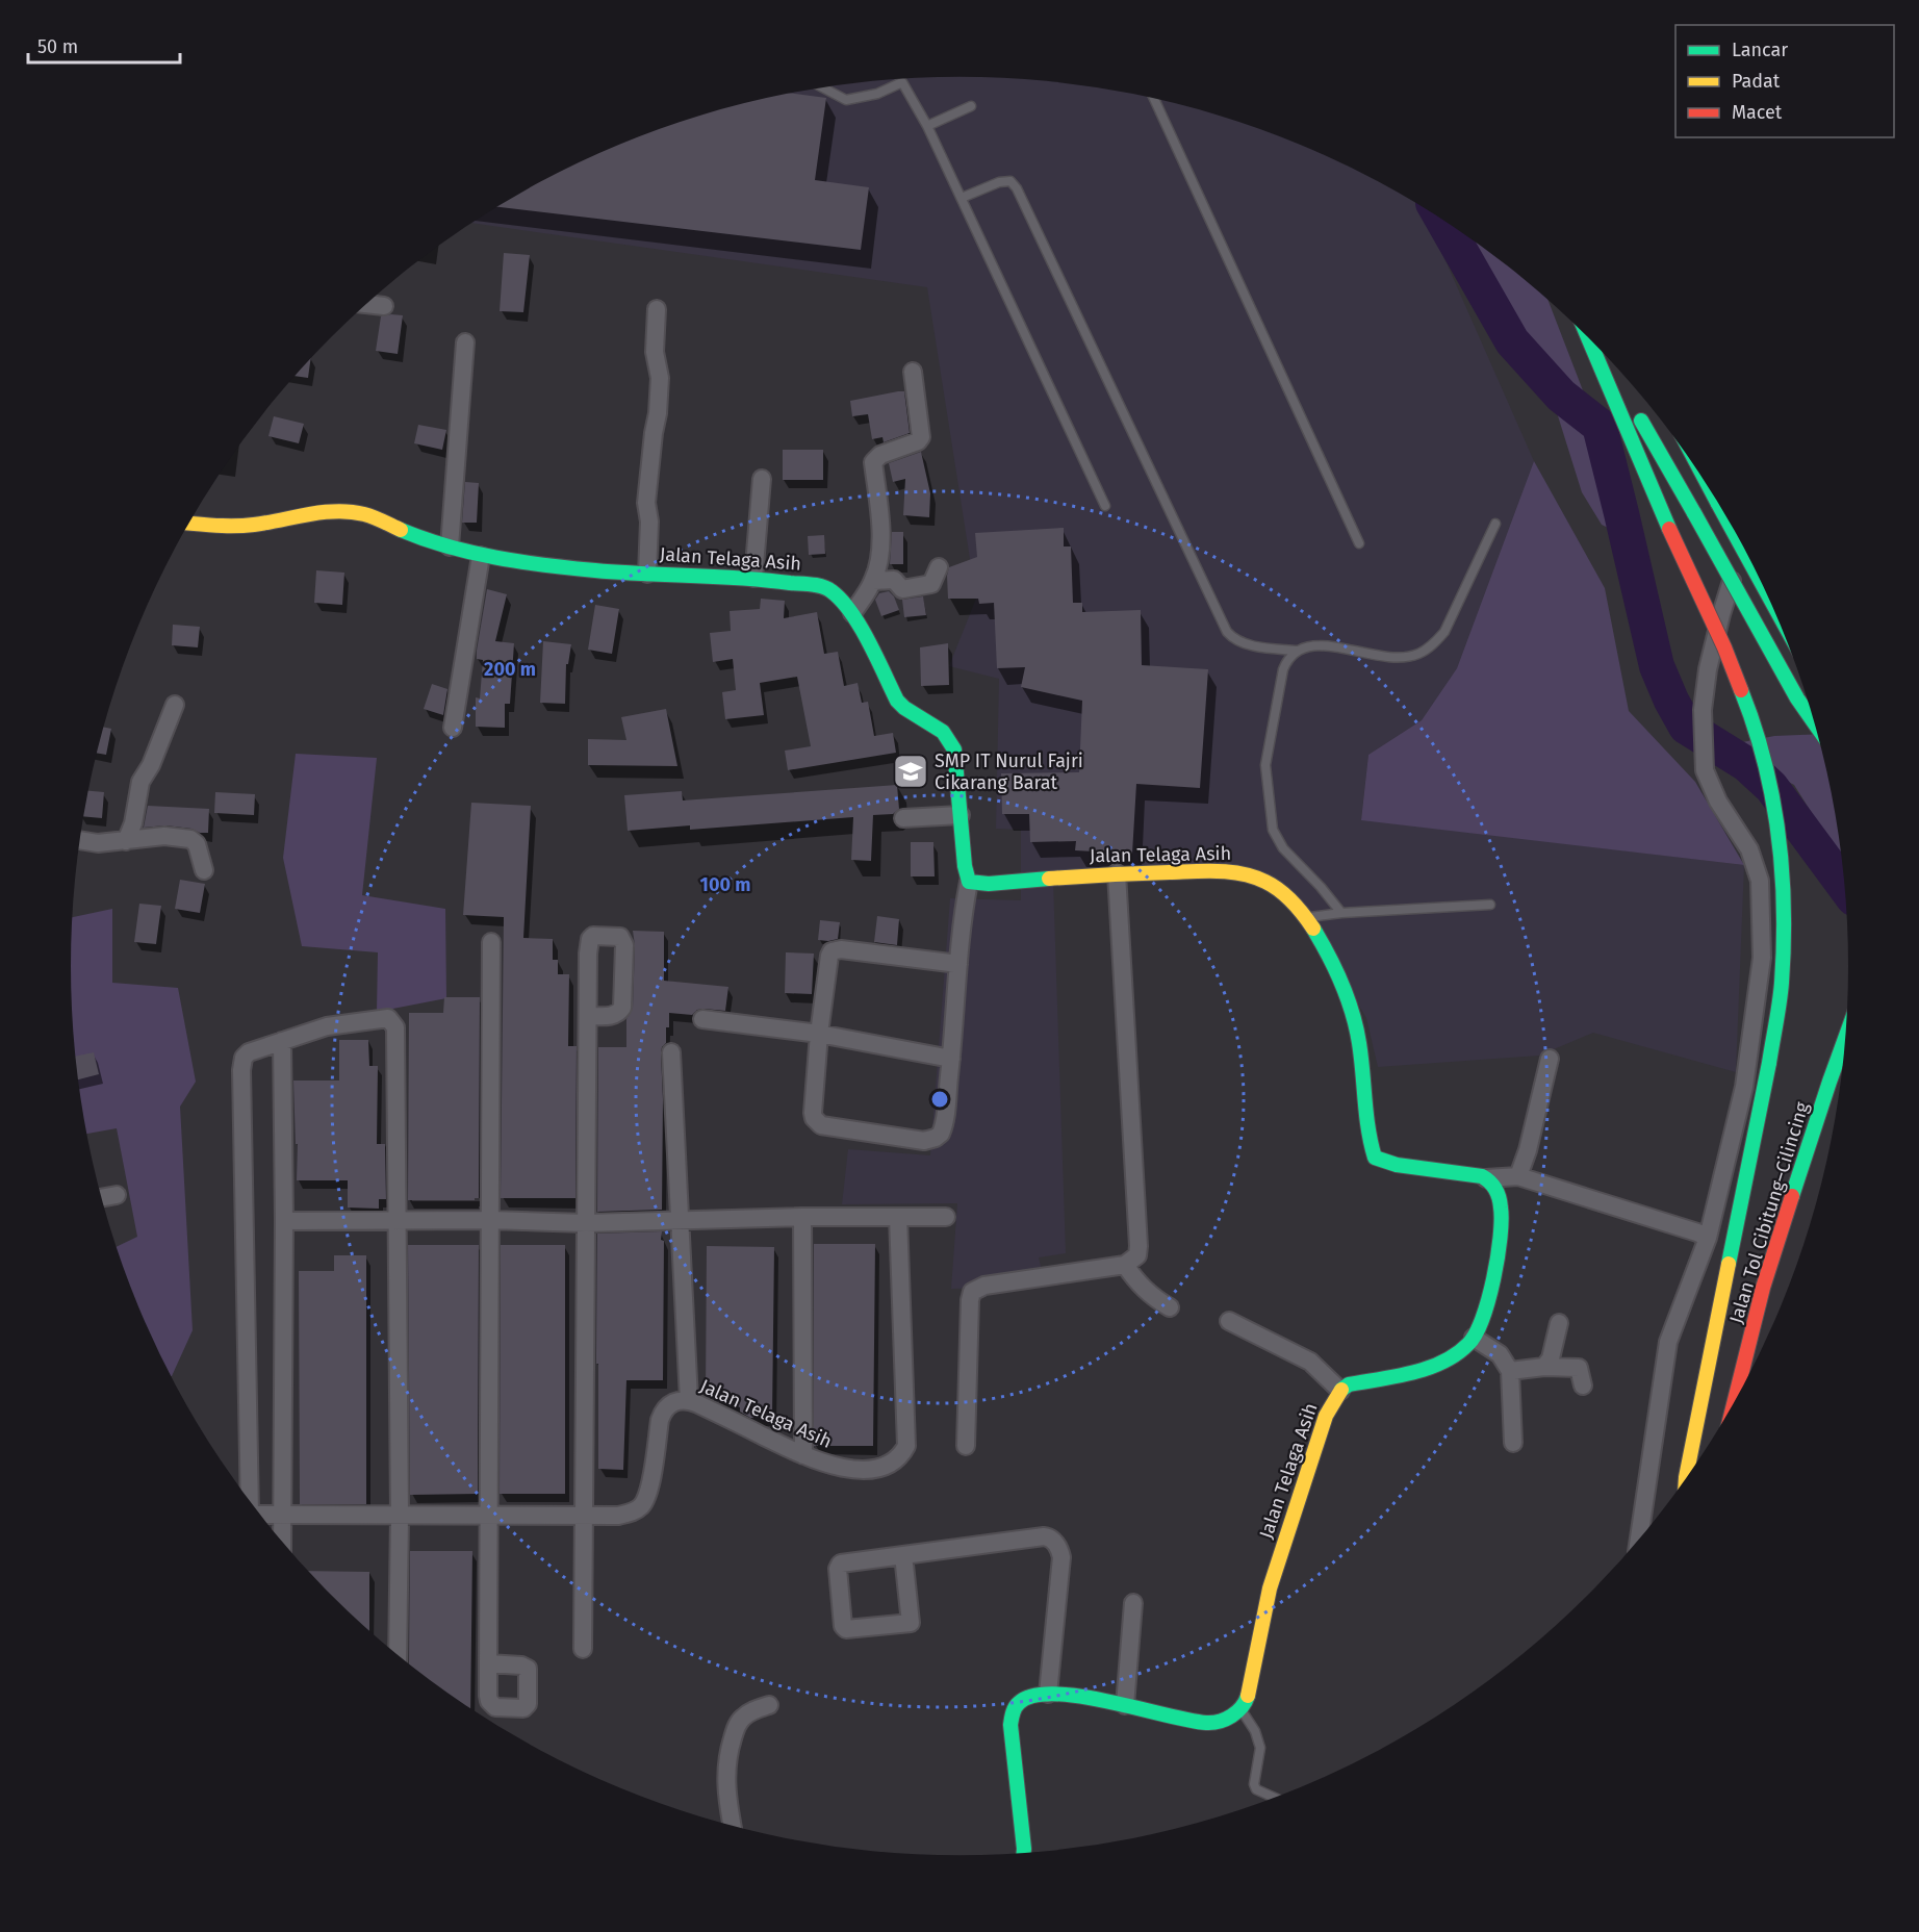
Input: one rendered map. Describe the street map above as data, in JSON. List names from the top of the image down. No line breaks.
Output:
{"streets":{"main road":["Jalan Telaga Asih","Jalan Tol Cibitung–Cilincing"]},"places":{"school or university":["SMP IT Nurul Fajri Cikarang Barat"]},"legend":["Lancar","Padat","Macet"],"scale_bar":"50 m","rings":["200 m","100 m"]}
